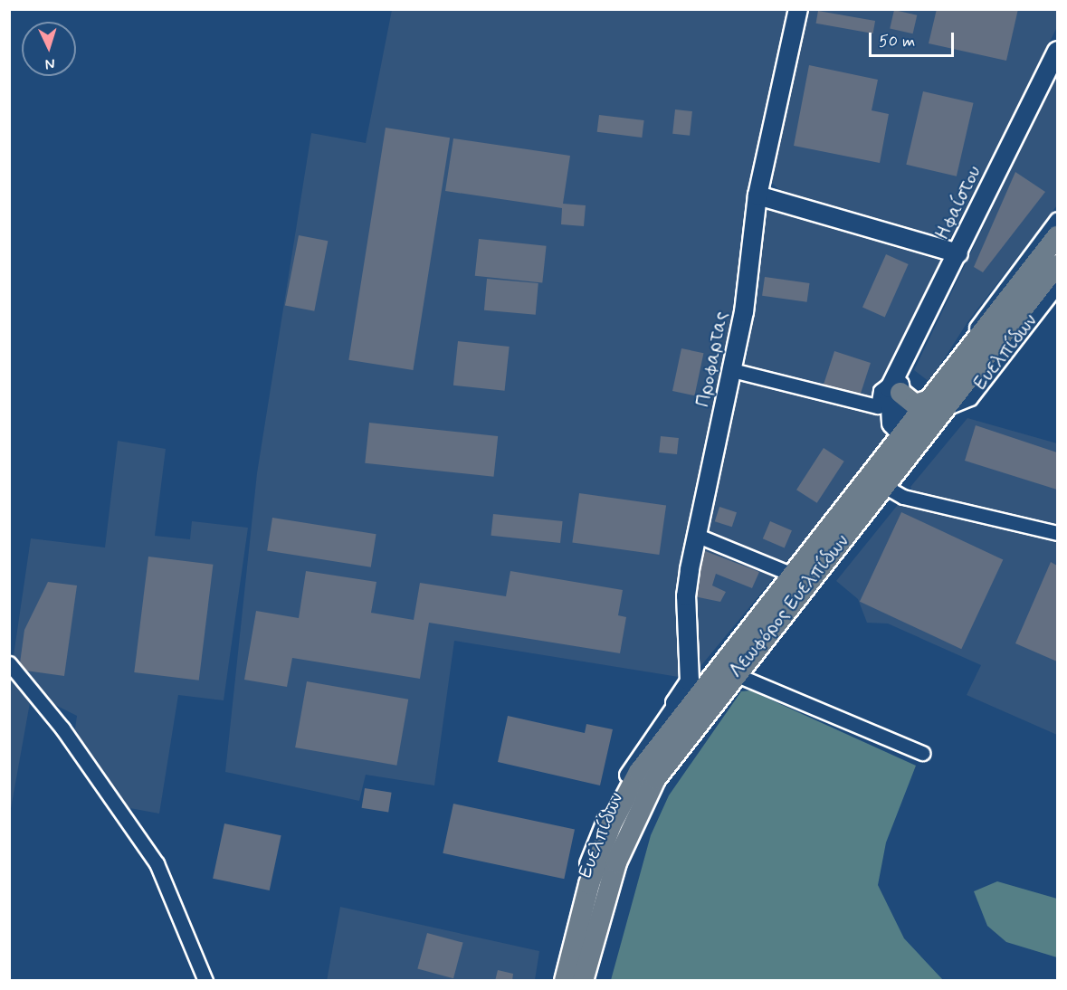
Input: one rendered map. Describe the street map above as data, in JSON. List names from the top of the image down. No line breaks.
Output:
{"streets":{"main road":["Λεωφόρος Ευελπίδων"],"street":["Ηφαίστου","Ευελπίδων","Προφαρτας"]},"crossings":[["Ευελπίδων","Λεωφόρος Ευελπίδων"],["Προφαρτας","Λεωφόρος Ευελπίδων"]],"scale_bar":"50 m","north":"bottom"}
